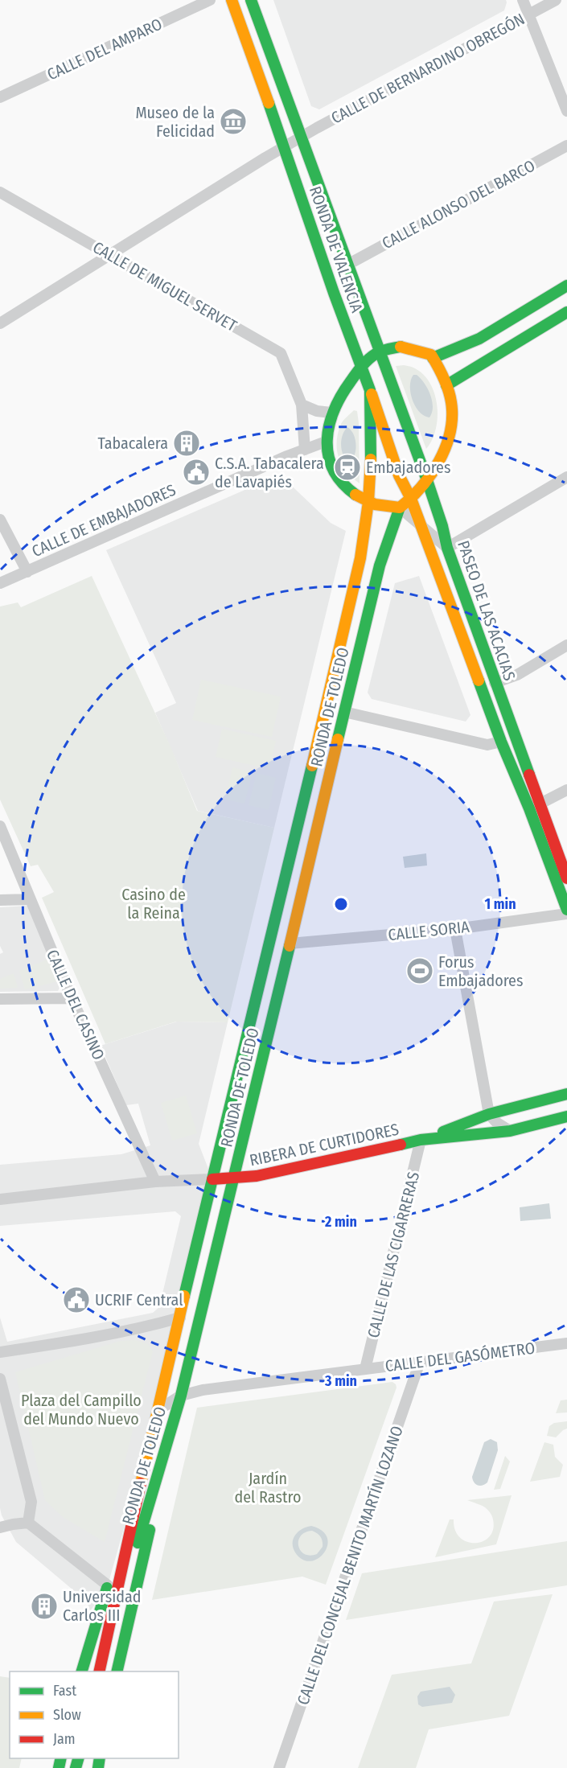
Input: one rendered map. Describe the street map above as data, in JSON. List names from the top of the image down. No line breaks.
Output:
{"streets":{"main road":["RONDA DE VALENCIA","PASEO DE LAS ACACIAS","RONDA DE TOLEDO","RIBERA DE CURTIDORES"],"street":["CALLE DEL AMPARO","CALLE DE BERNARDINO OBREGÓN","CALLE ALONSO DEL BARCO","CALLE DE MIGUEL SERVET","CALLE DE EMBAJADORES","CALLE SORIA","CALLE DEL CASINO","CALLE DE LAS CIGARRERAS","CALLE DEL GASÓMETRO","CALLE DEL CONCEJAL BENITO MARTÍN LOZANO"]},"crossings":[["CALLE DE BERNARDINO OBREGÓN","RONDA DE VALENCIA"],["CALLE DE BERNARDINO OBREGÓN","CALLE DE MIGUEL SERVET"],["CALLE ALONSO DEL BARCO","RONDA DE VALENCIA"],["RONDA DE VALENCIA","PASEO DE LAS ACACIAS"],["RONDA DE VALENCIA","RONDA DE TOLEDO"],["CALLE DE MIGUEL SERVET","CALLE DE EMBAJADORES"],["RONDA DE TOLEDO","CALLE SORIA"],["RONDA DE TOLEDO","RIBERA DE CURTIDORES"],["RONDA DE TOLEDO","CALLE DEL GASÓMETRO"],["RIBERA DE CURTIDORES","CALLE DE LAS CIGARRERAS"],["CALLE DE LAS CIGARRERAS","CALLE DEL GASÓMETRO"],["CALLE DEL GASÓMETRO","CALLE DEL CONCEJAL BENITO MARTÍN LOZANO"]],"parks":["Casino de la Reina","Plaza del Campillo del Mundo Nuevo","Jardín del Rastro"],"places":{"museum":["Museo de la Felicidad"],"building":["Tabacalera","Universidad Carlos III"],"station":["Embajadores"],"public building":["C.S.A. Tabacalera de Lavapiés","UCRIF Central"],"sports":["Forus Embajadores"]},"legend":["Fast","Slow","Jam"],"rings":["1 min","2 min","3 min"]}
